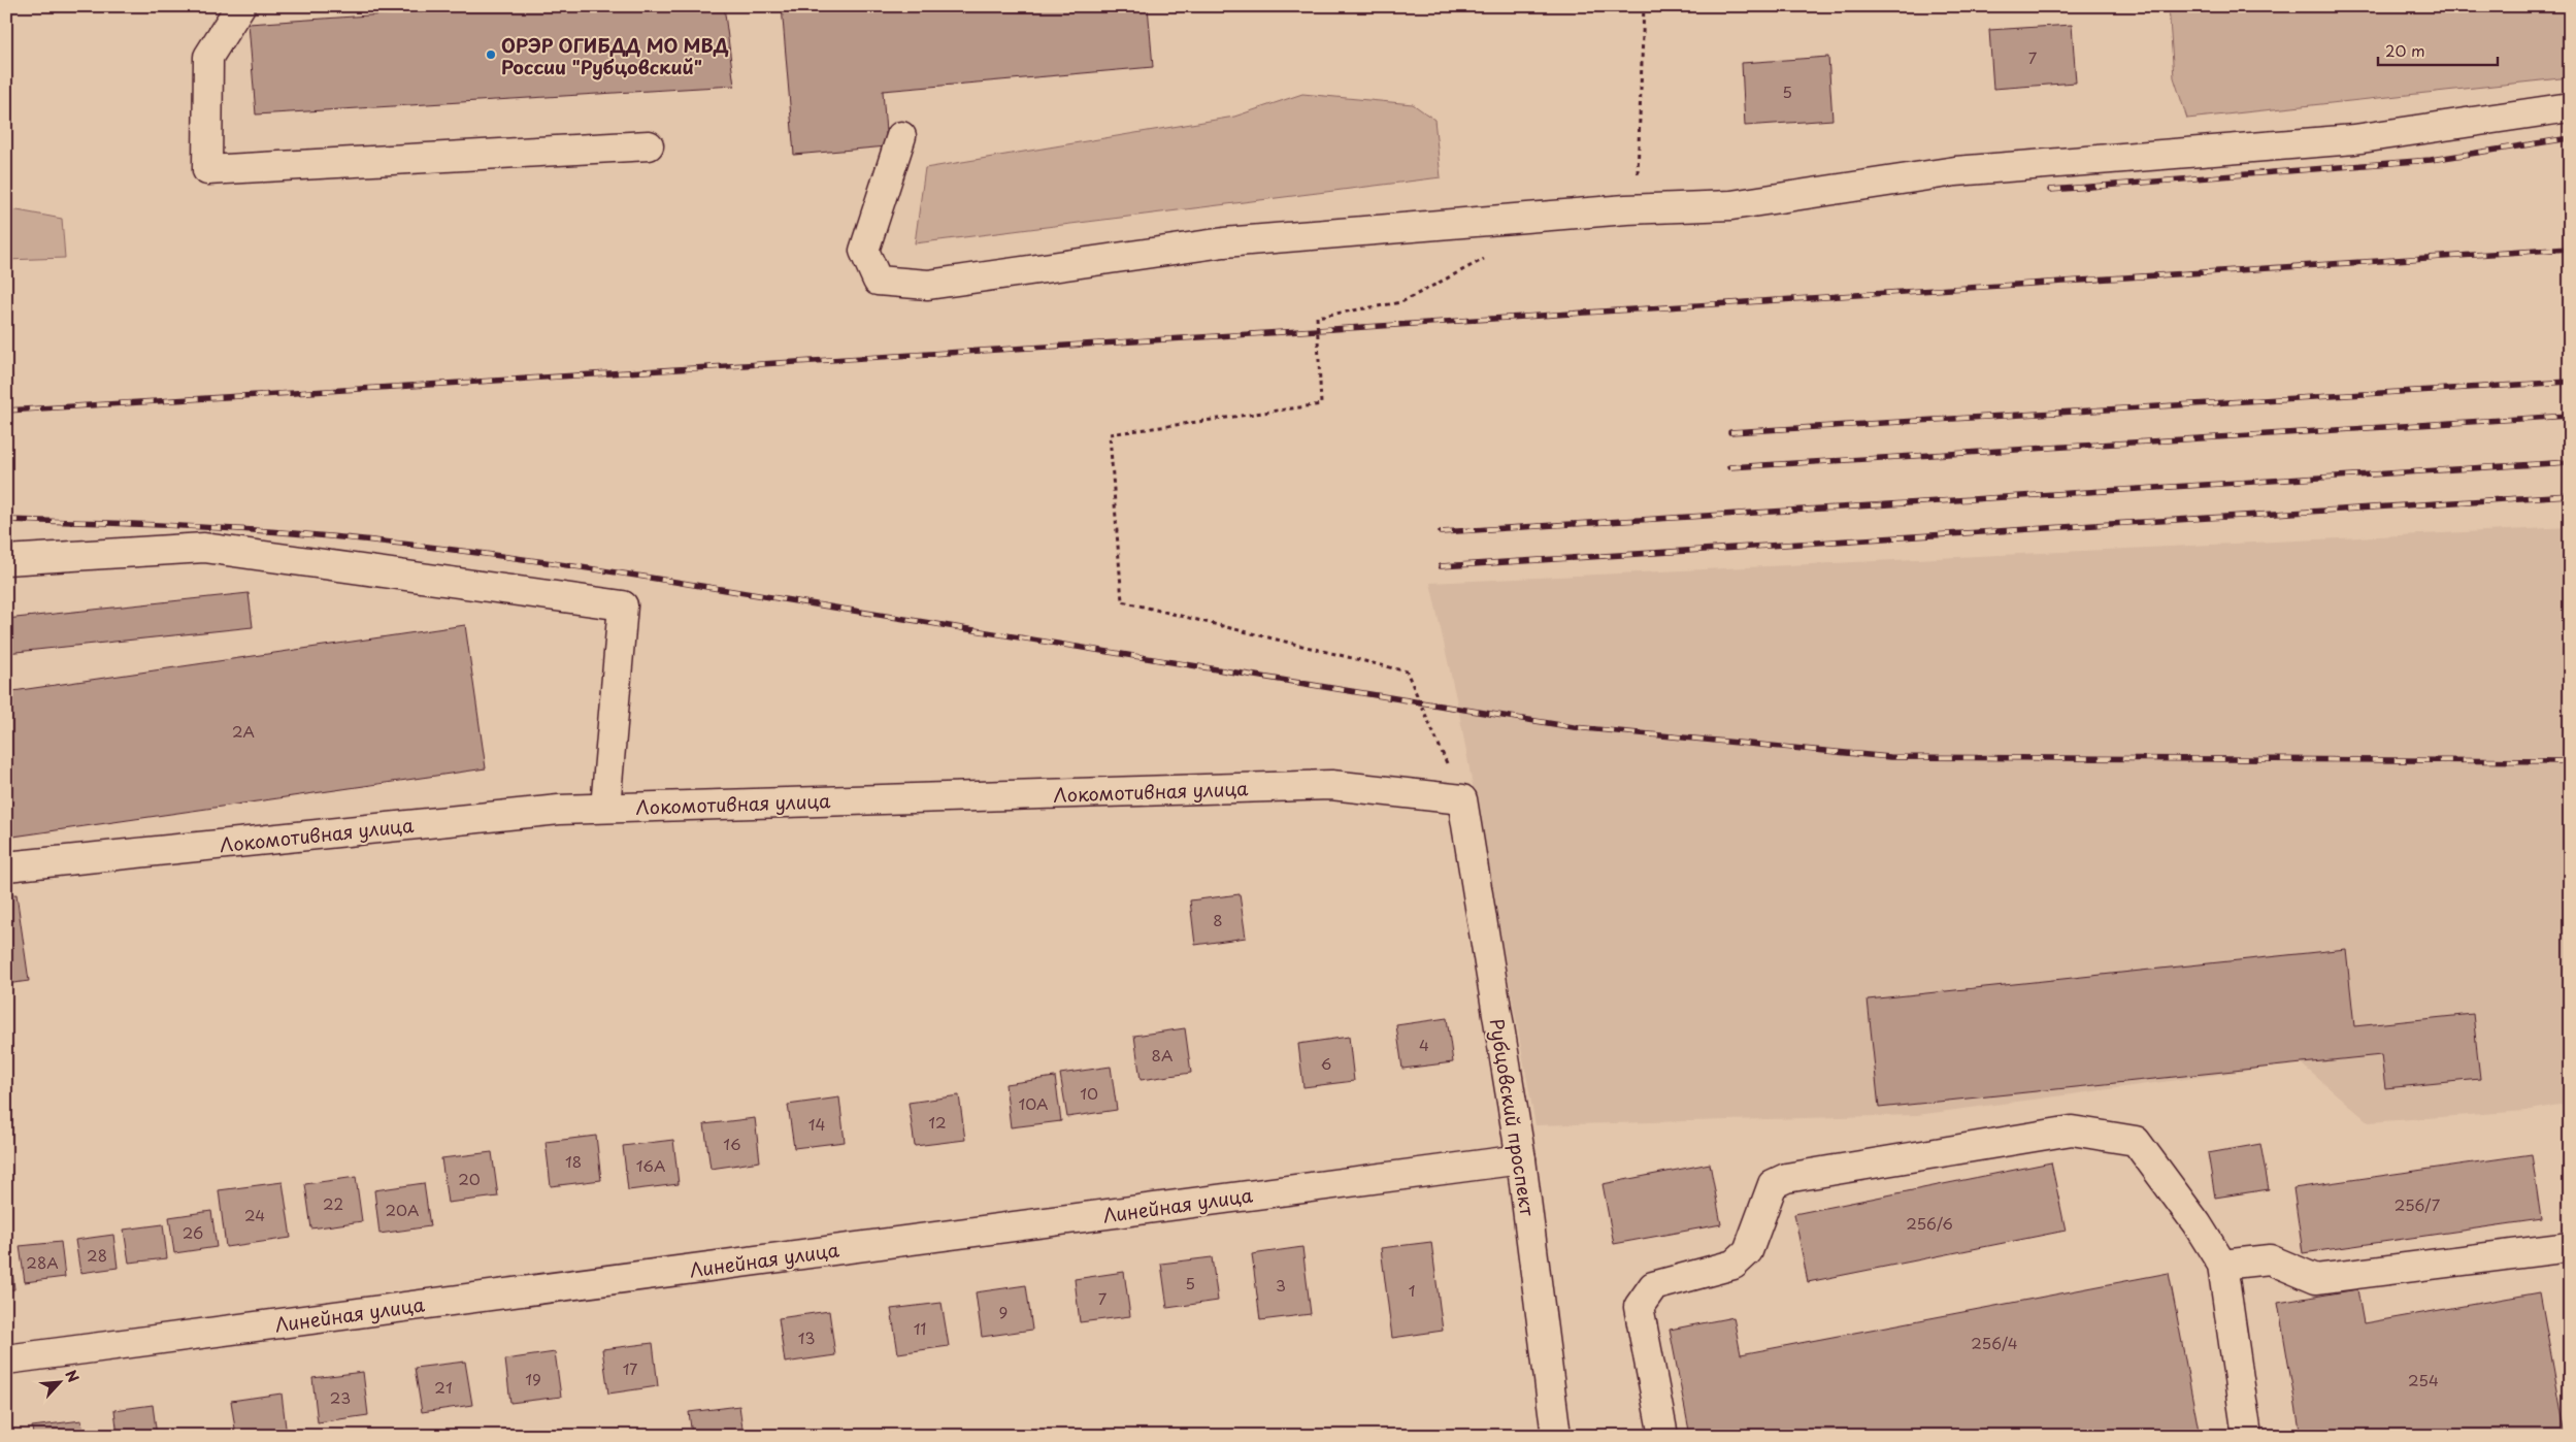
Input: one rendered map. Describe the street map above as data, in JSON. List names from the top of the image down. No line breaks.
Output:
{"streets":{"street":["Локомотивная улица","Рубцовский проспект","Линейная улица"]},"crossings":[["Локомотивная улица","Рубцовский проспект"],["Рубцовский проспект","Линейная улица"]],"places":["ОРЭР ОГИБДД МО МВД России \"Рубцовский\""],"house_numbers":["7","5","2А","8","4","8А","6","10","10А","12","14","16","18","16А","20","22","256/7","20А","24","256/6","26","28","28А","5","3","1","7","9","11","13","256/4","17","19","254","21","23"],"scale_bar":"20 m","north":"top right"}
